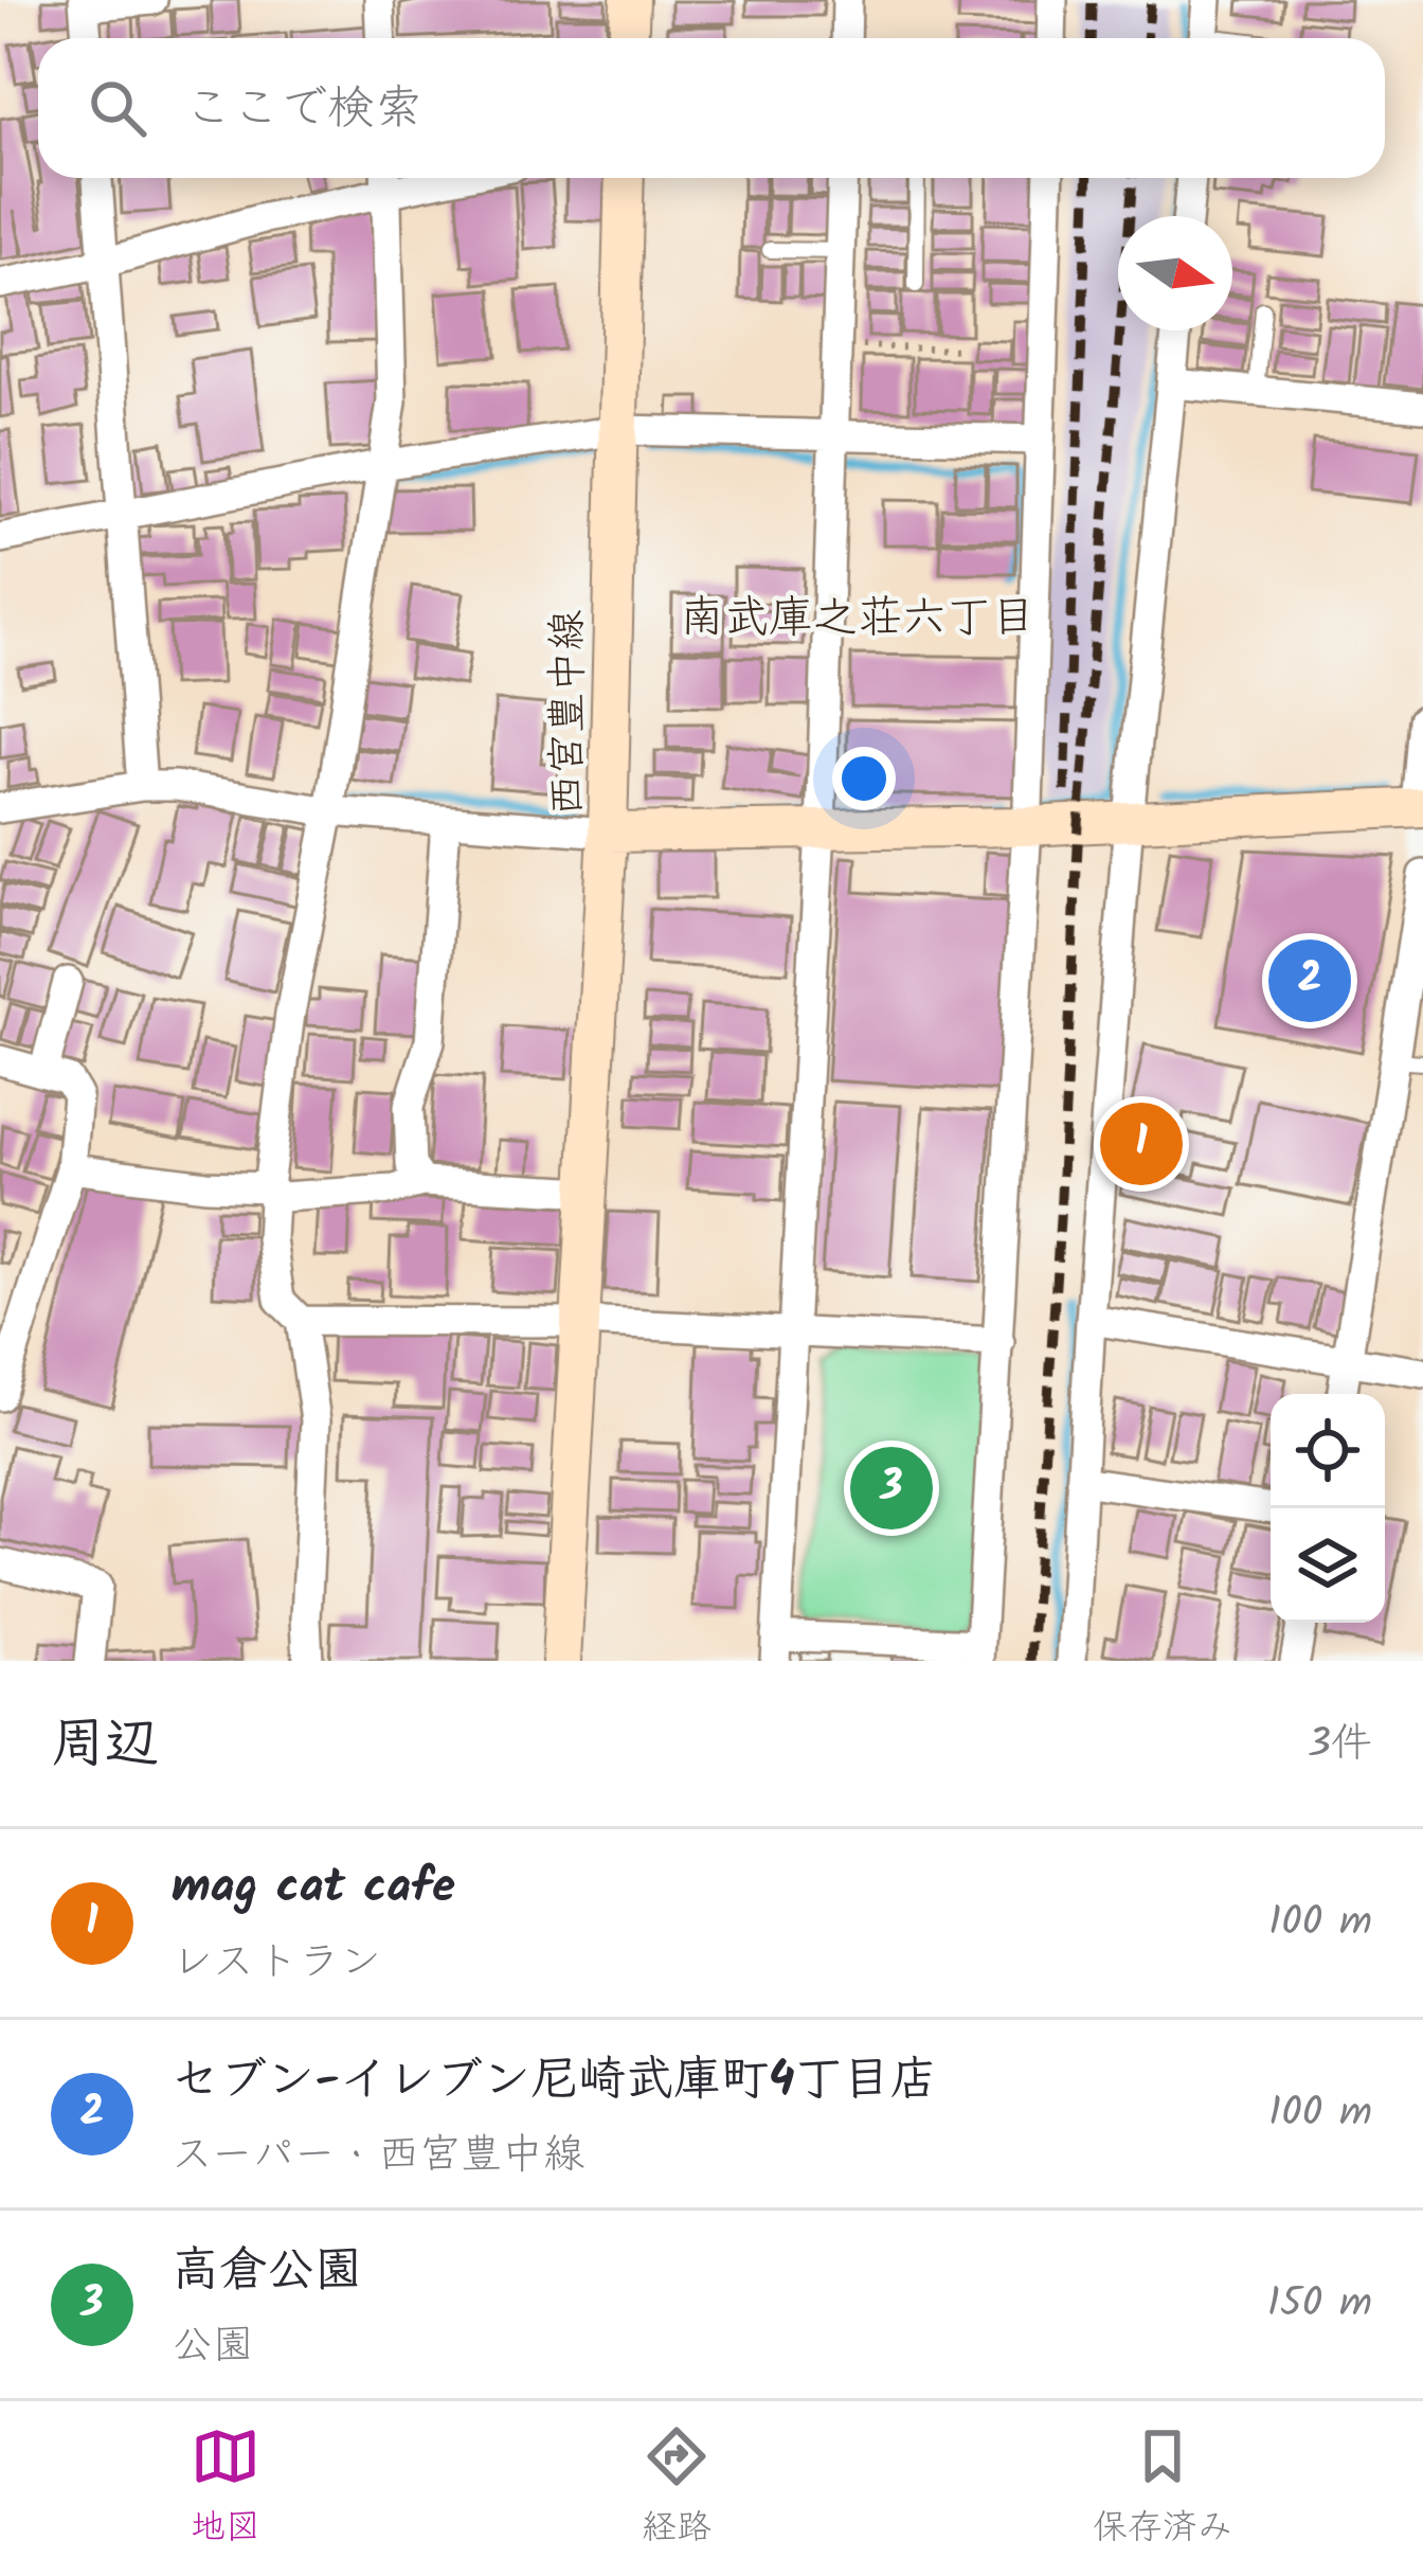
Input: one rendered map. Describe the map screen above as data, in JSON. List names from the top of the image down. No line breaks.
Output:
{"streets":{"main road":["西宮豊中線"]},"districts":["南武庫之荘六丁目"],"north":"right","page":{"search":"ここで検索","pins":["2","1","3"],"heading":["周辺","3件"],"list":[{"mark":"1","name":"mag cat cafe","note":"レストラン","value":"100 m"},{"mark":"2","name":"セブン-イレブン尼崎武庫町4丁目店","note":"スーパー · 西宮豊中線","value":"100 m"},{"mark":"3","name":"高倉公園","note":"公園","value":"150 m"}],"nav":["地図","経路","保存済み"]}}
